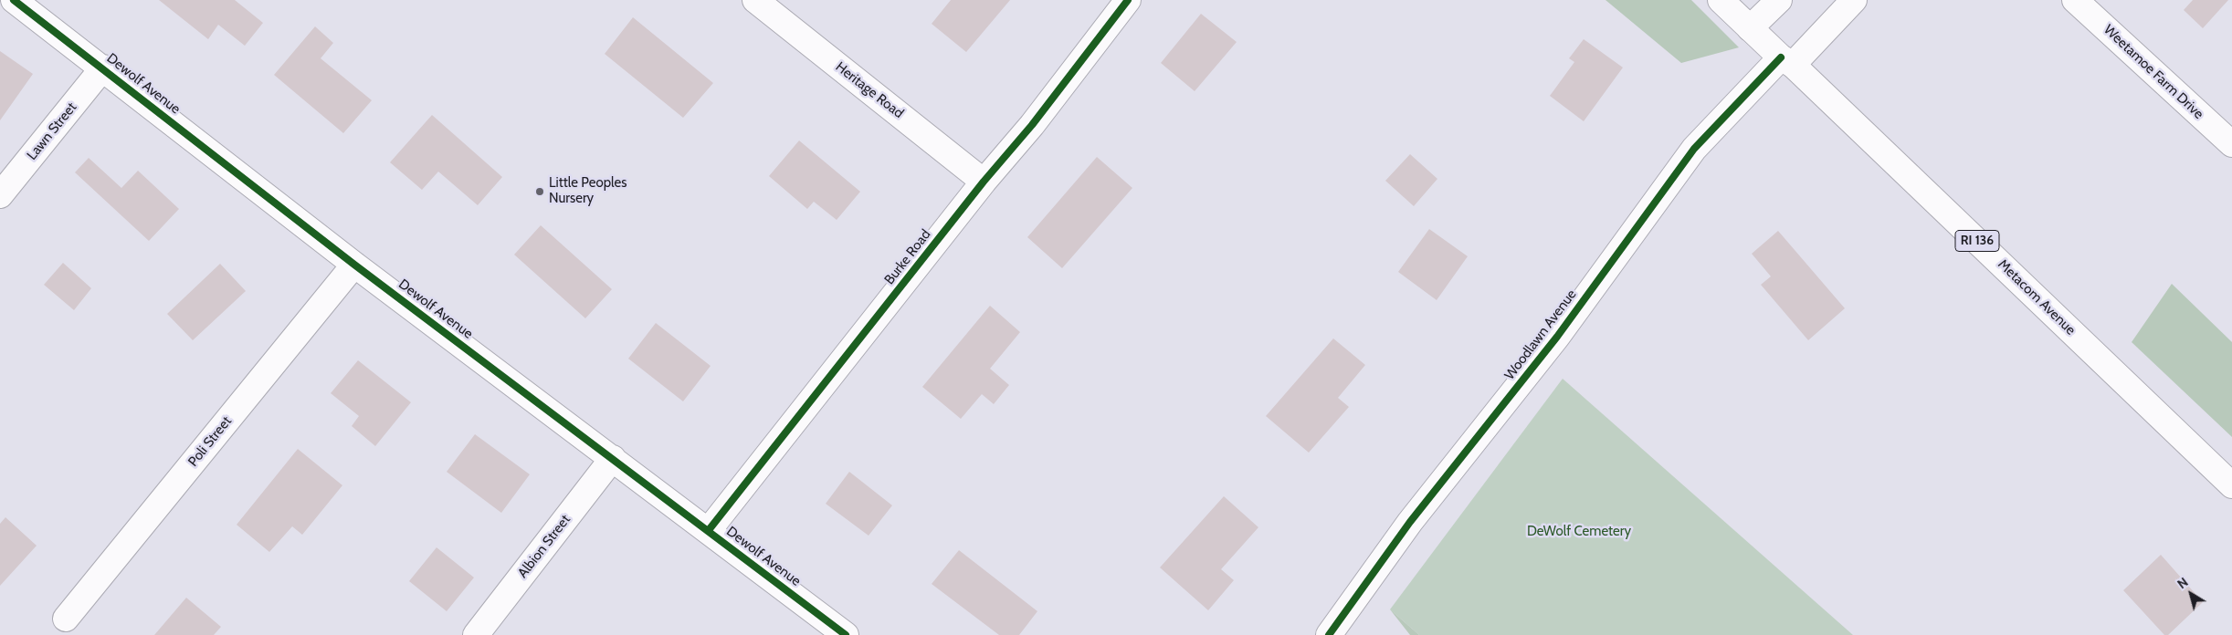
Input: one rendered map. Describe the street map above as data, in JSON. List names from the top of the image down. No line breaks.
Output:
{"streets":{"street":["Weetamoe Farm Drive","Dewolf Avenue","Heritage Road","Lawn Street","RI 136","Burke Road","Metacom Avenue","Woodlawn Avenue","Poli Street","Albion Street"]},"crossings":[["Dewolf Avenue","Lawn Street"],["Dewolf Avenue","Burke Road"],["Dewolf Avenue","Poli Street"],["Dewolf Avenue","Albion Street"],["Heritage Road","Burke Road"],["Metacom Avenue","Woodlawn Avenue"]],"parks":["DeWolf Cemetery"],"places":["Little Peoples Nursery"],"north":"top left"}
